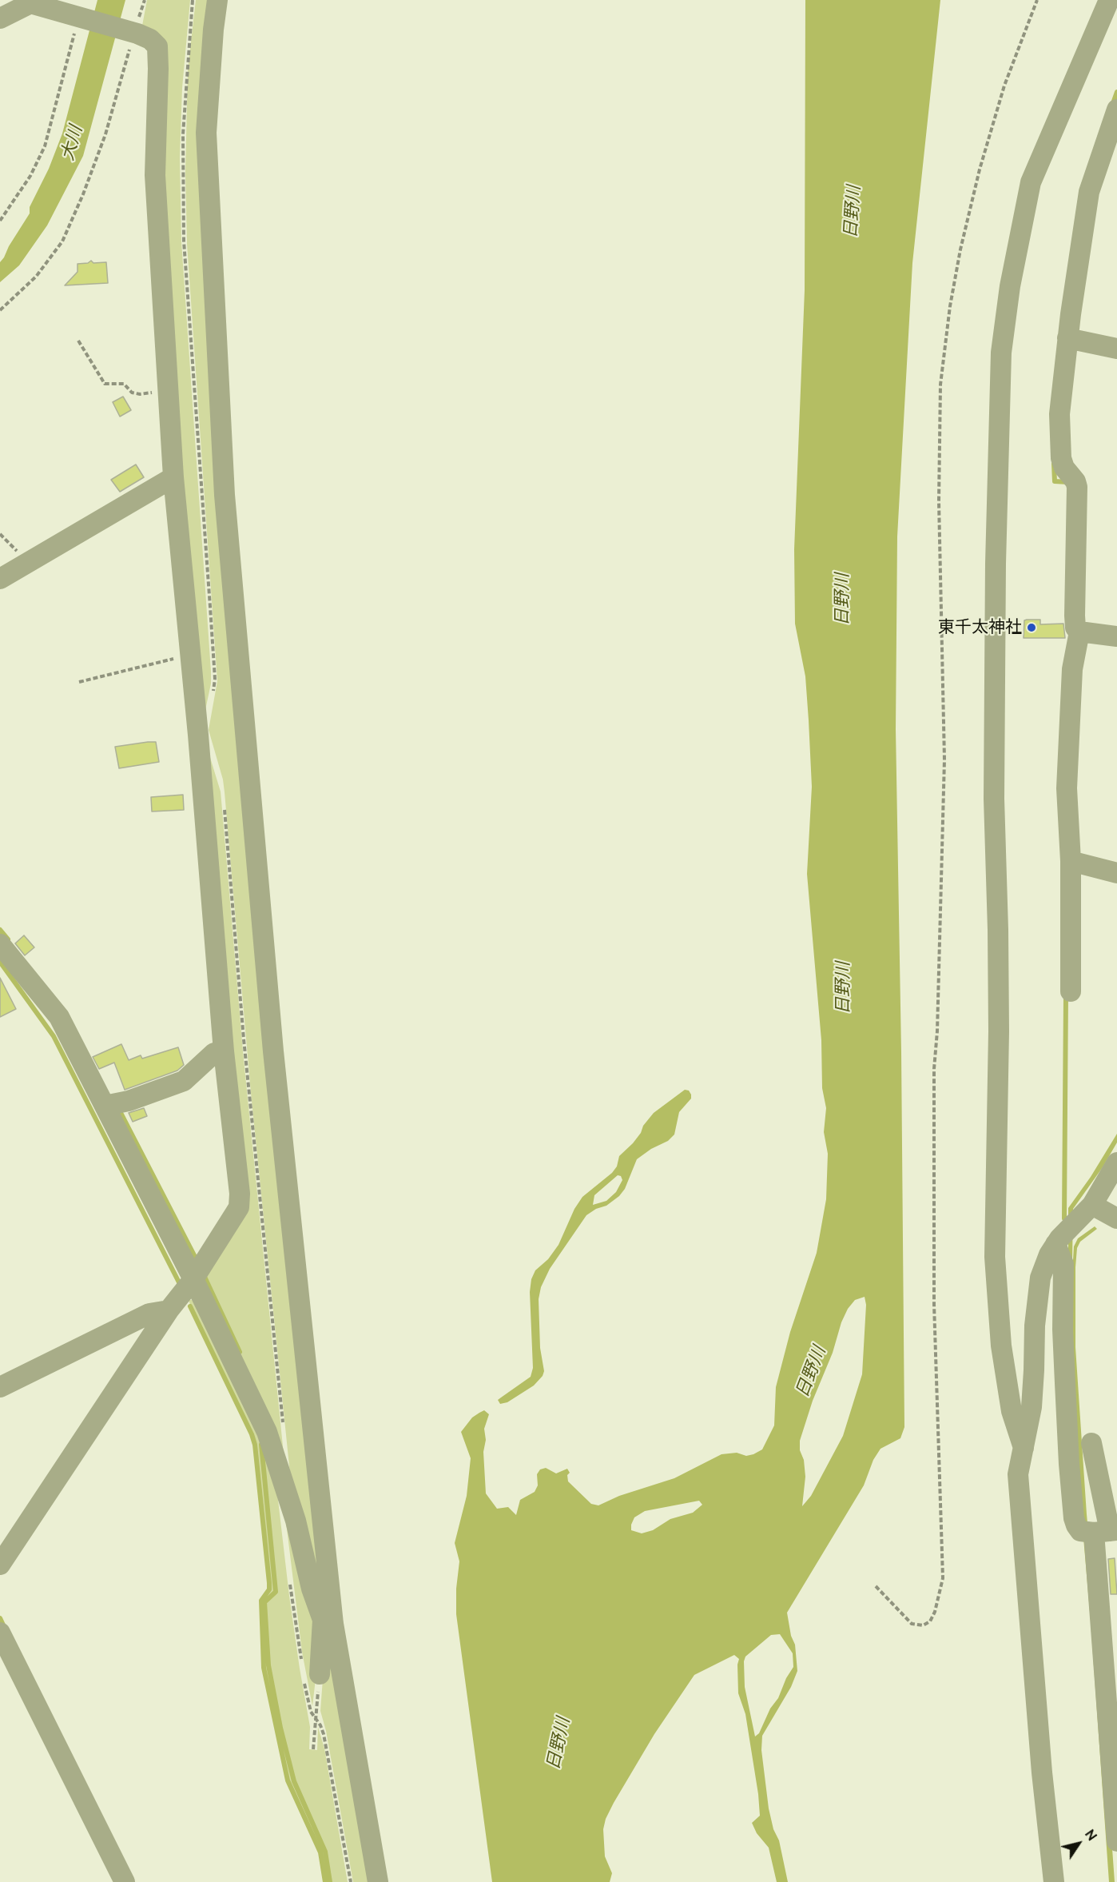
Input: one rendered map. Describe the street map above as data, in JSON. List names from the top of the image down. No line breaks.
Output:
{"water":["大川","日野川"],"places":["東千太神社"],"north":"top right"}
